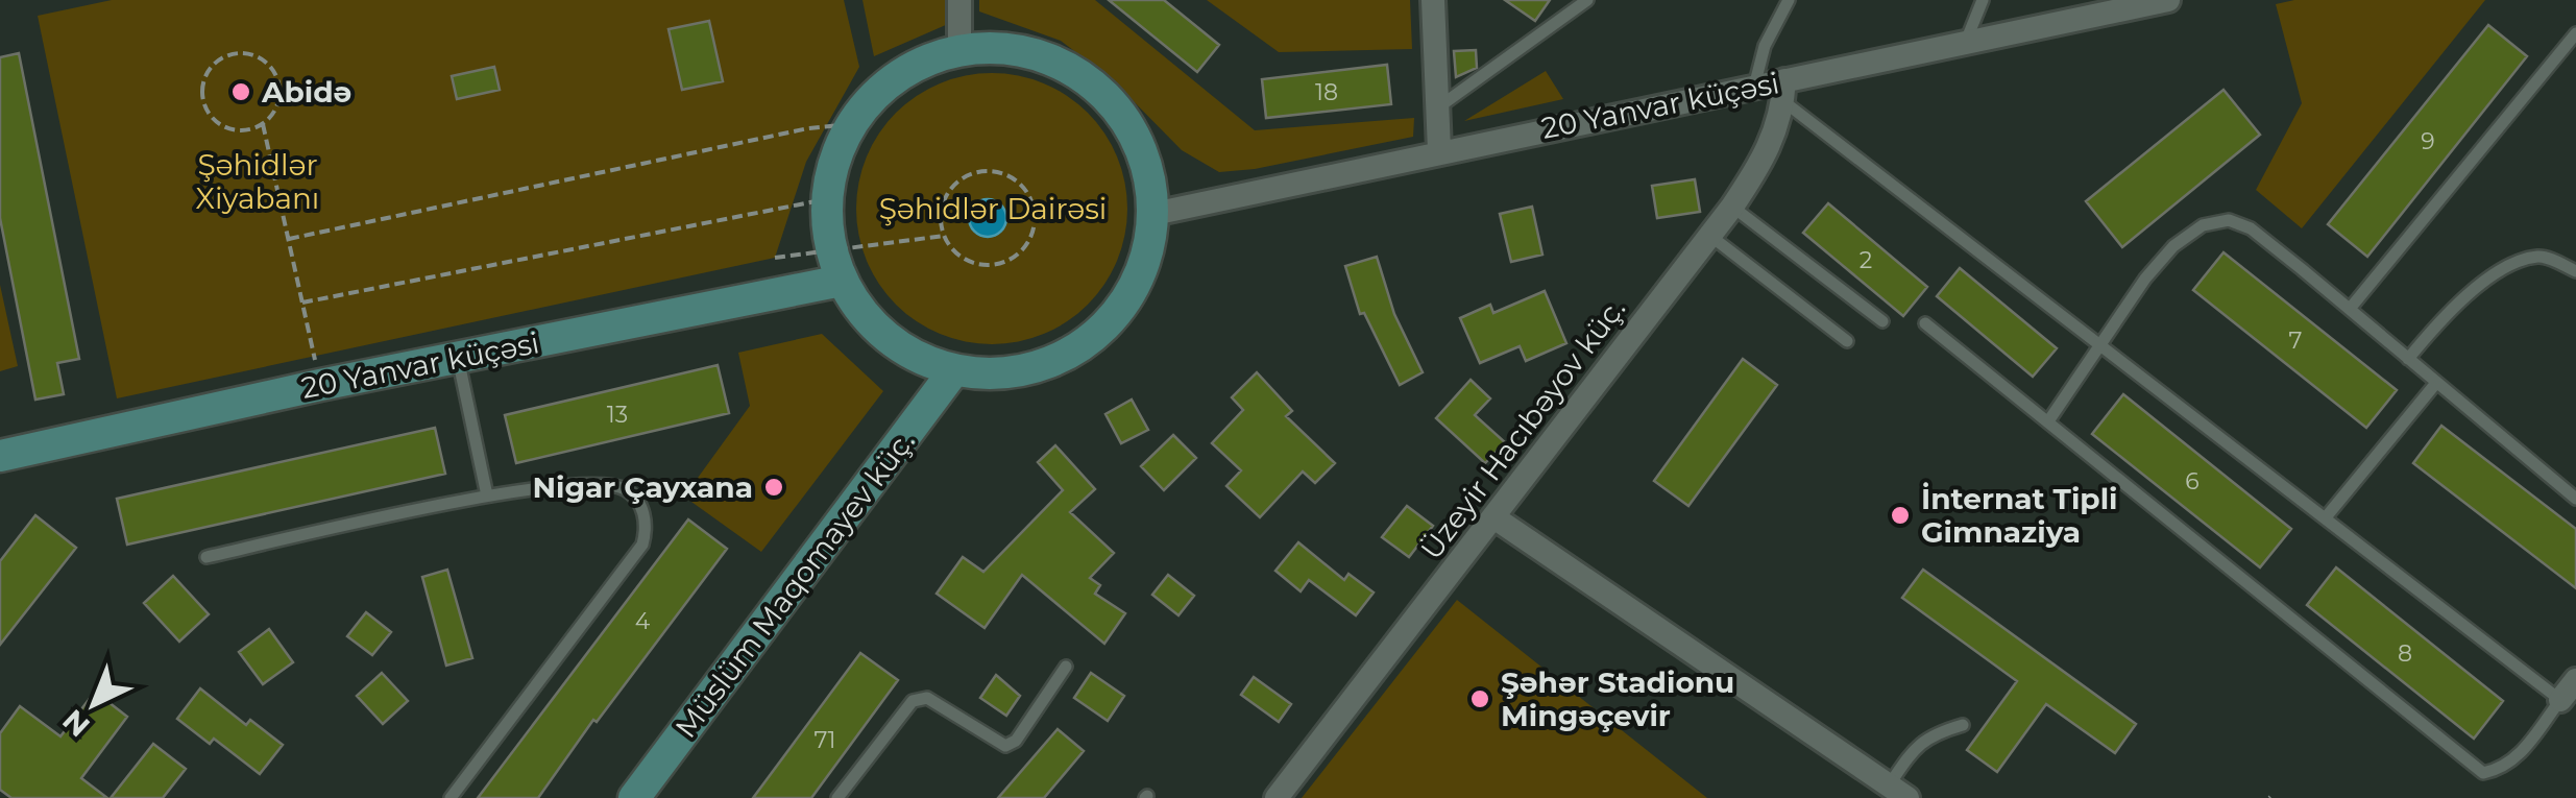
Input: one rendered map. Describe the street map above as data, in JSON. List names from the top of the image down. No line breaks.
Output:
{"streets":{"main road":["20 Yanvar küçəsi","Müslüm Maqomayev küç."],"street":["Üzeyir Hacıbəyov küç."]},"crossings":[["20 Yanvar küçəsi","Üzeyir Hacıbəyov küç."]],"parks":["Şəhidlər Xiyabanı","Şəhidlər Dairəsi"],"places":["Abidə","Nigar Çayxana","İnternat Tipli Gimnaziya","Şəhər Stadionu Mingəçevir"],"house_numbers":["18","9","2","7","13","6","4","8","71"],"north":"bottom left"}
